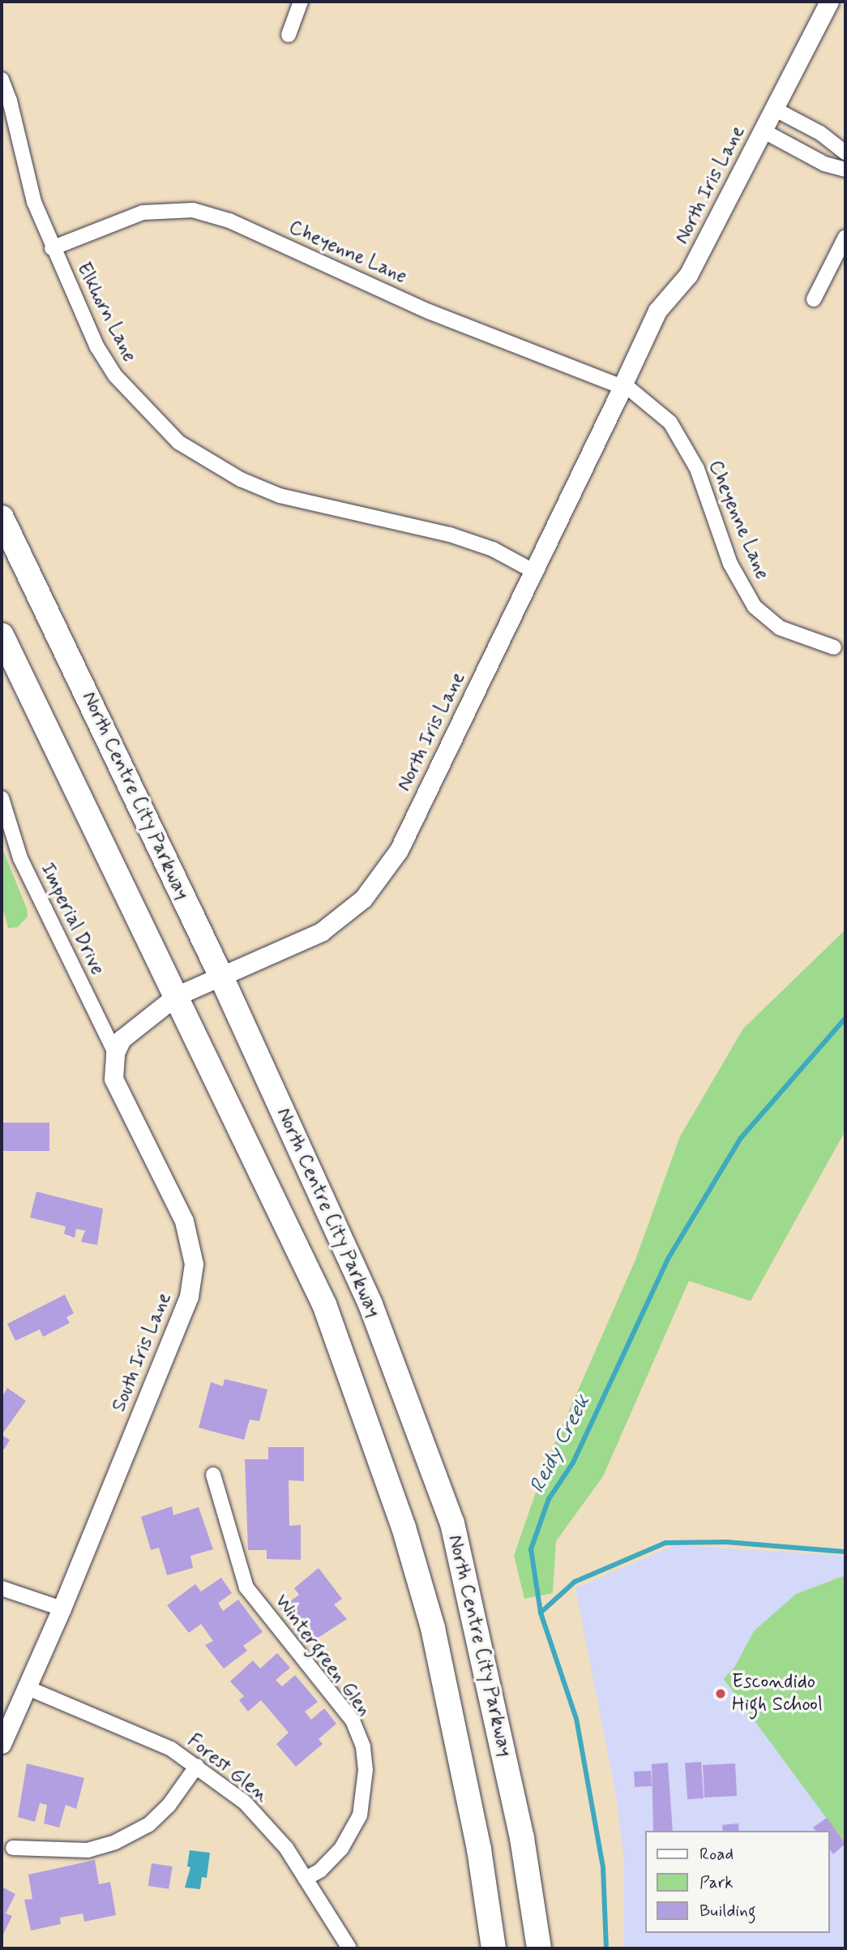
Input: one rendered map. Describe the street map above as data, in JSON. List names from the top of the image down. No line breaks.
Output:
{"streets":{"highway":["North Centre City Parkway"],"street":["North Iris Lane","Cheyenne Lane","Elkhorn Lane","Imperial Drive","South Iris Lane","Wintergreen Glen","Forest Glen"]},"crossings":[["North Iris Lane","Cheyenne Lane"],["North Iris Lane","Elkhorn Lane"],["North Iris Lane","North Centre City Parkway"],["Cheyenne Lane","Elkhorn Lane"],["Imperial Drive","South Iris Lane"],["South Iris Lane","Forest Glen"],["Wintergreen Glen","Forest Glen"]],"water":["Reidy Creek"],"places":["Escondido High School"],"legend":["Road","Park","Building"]}
